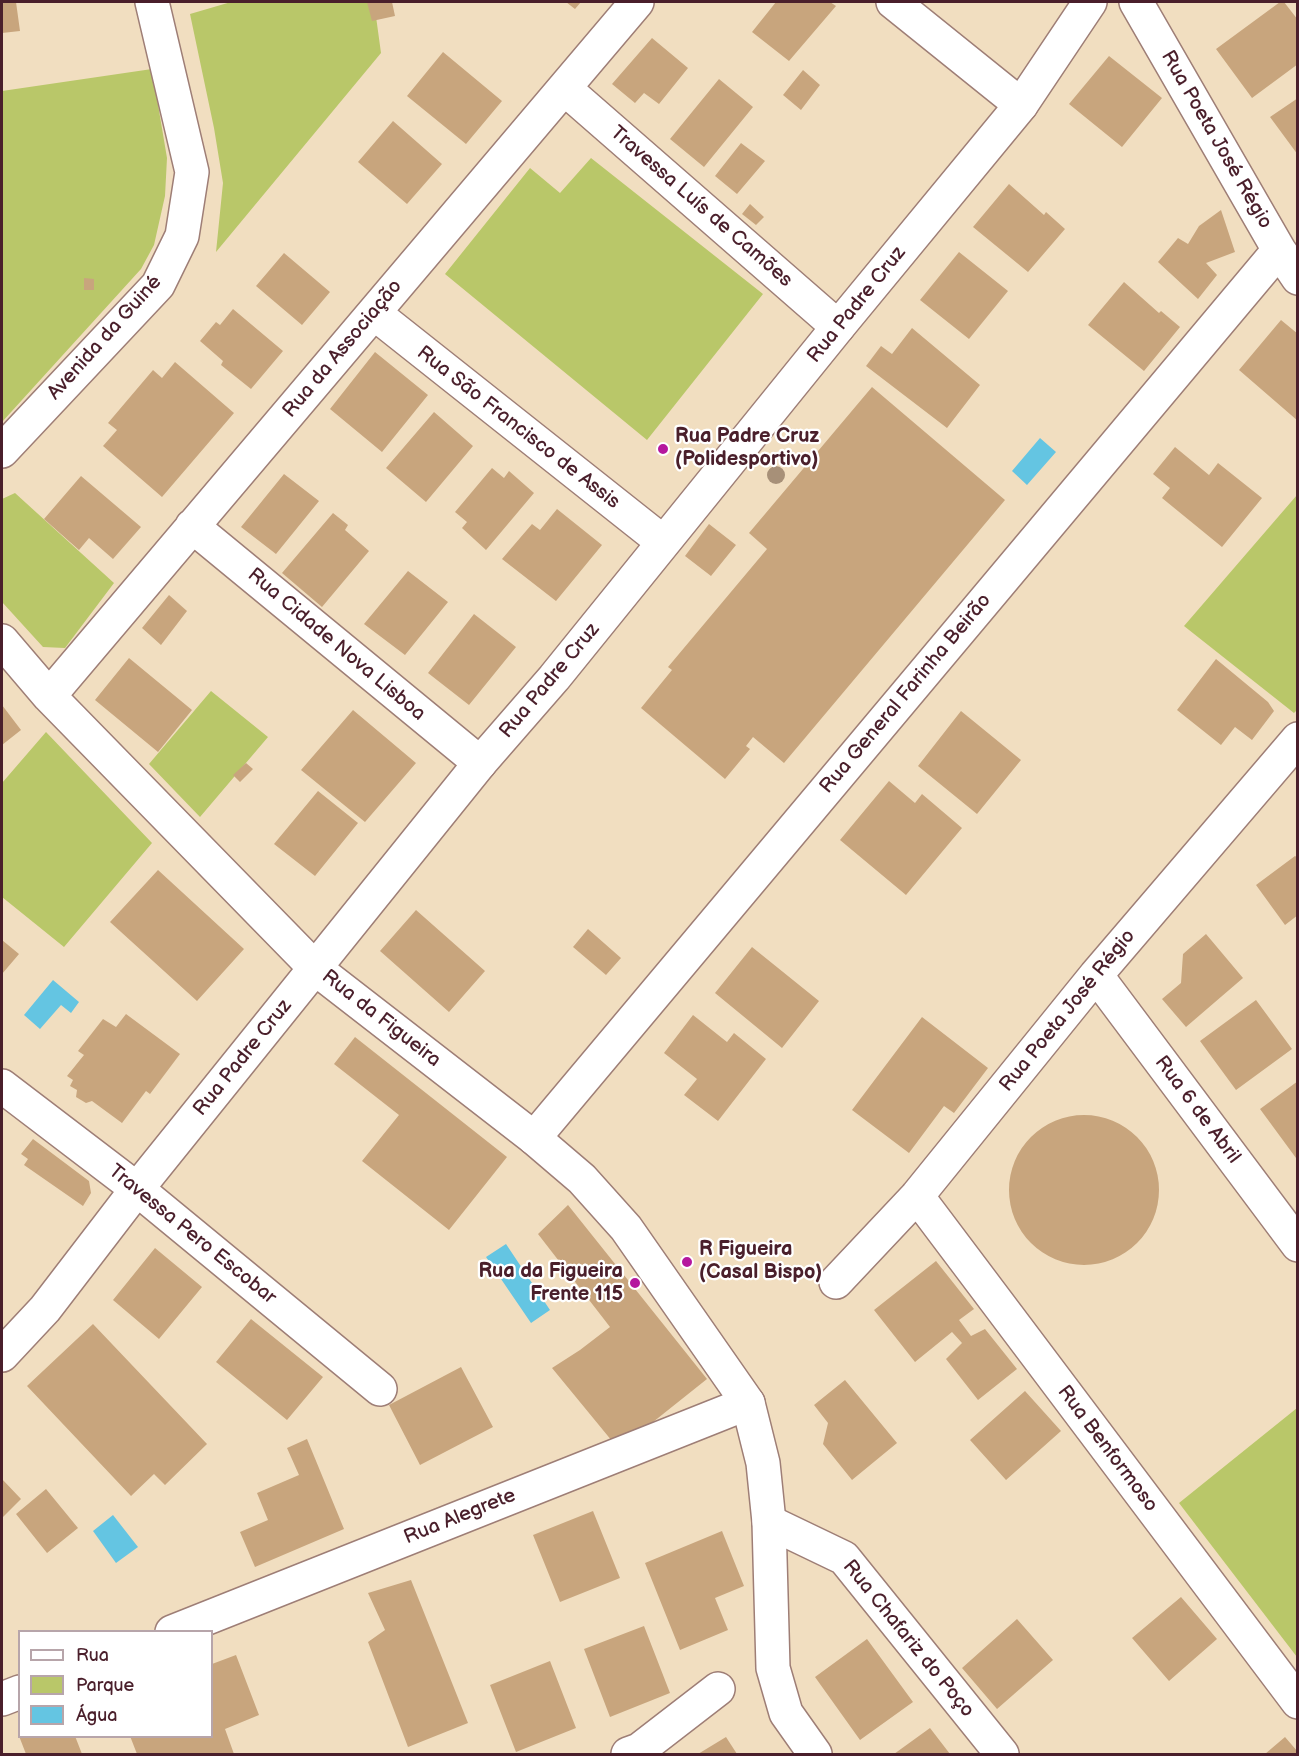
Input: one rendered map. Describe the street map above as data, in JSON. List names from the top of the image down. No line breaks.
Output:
{"streets":{"street":["Rua Poeta José Régio","Travessa Luís de Camões","Rua Padre Cruz","Avenida da Guiné","Rua da Associação","Rua São Francisco de Assis","Rua Cidade Nova Lisboa","Rua General Farinha Beirão","Rua da Figueira","Rua 6 de Abril","Travessa Pero Escobar","Rua Benformoso","Rua Alegrete","Rua Chafariz do Poço"]},"crossings":[["Rua Poeta José Régio","Rua General Farinha Beirão"],["Rua Poeta José Régio","Rua 6 de Abril"],["Rua Poeta José Régio","Rua Benformoso"],["Travessa Luís de Camões","Rua Padre Cruz"],["Travessa Luís de Camões","Rua da Associação"],["Rua Padre Cruz","Rua São Francisco de Assis"],["Rua Padre Cruz","Rua Cidade Nova Lisboa"],["Rua Padre Cruz","Rua da Figueira"],["Rua Padre Cruz","Travessa Pero Escobar"],["Rua da Associação","Rua São Francisco de Assis"],["Rua da Associação","Rua Cidade Nova Lisboa"],["Rua da Associação","Rua da Figueira"],["Rua General Farinha Beirão","Rua da Figueira"],["Rua da Figueira","Rua Alegrete"]],"places":["Rua Padre Cruz (Polidesportivo)","R Figueira (Casal Bispo)","Rua da Figueira Frente 115"],"legend":["Rua","Parque","Água"]}
